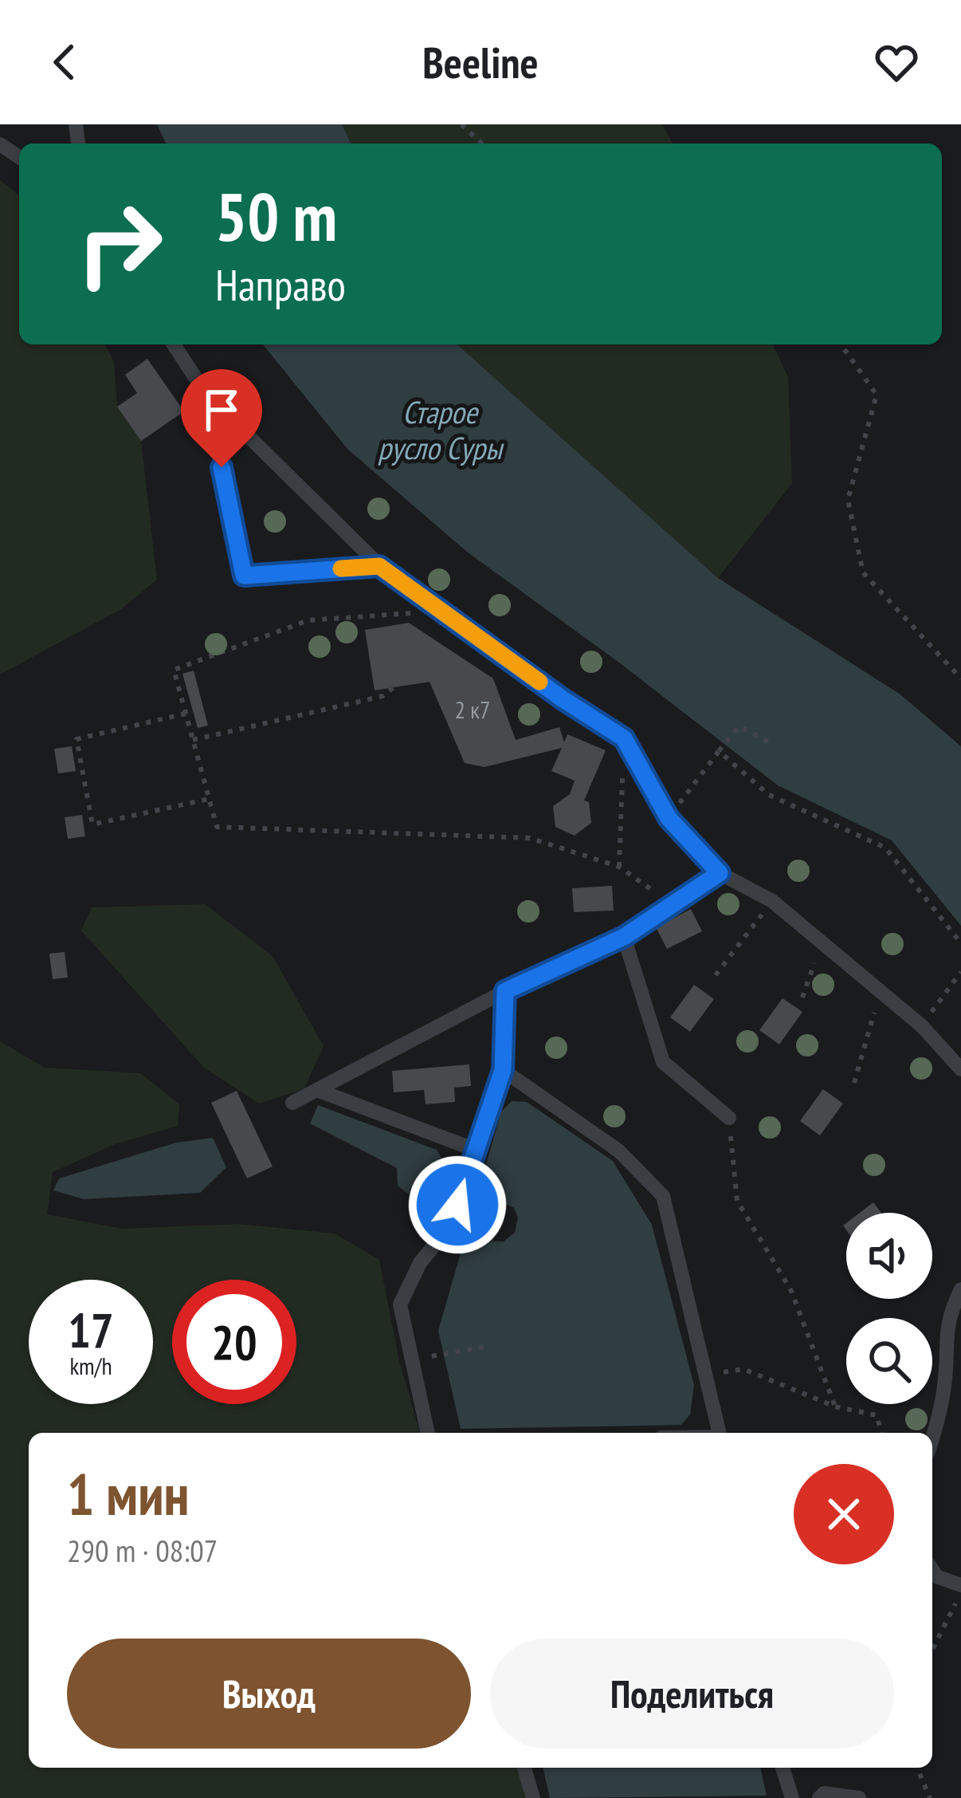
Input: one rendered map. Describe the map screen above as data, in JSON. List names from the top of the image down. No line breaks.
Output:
{"water":["Старое русло Суры"],"house_numbers":["2 к7"],"page":{"header":"Beeline","turn":["50 m","Направо"],"speed":"17 km/h","limit":"20","heading":["1 мин","290 m · 08:07"],"buttons":["Выход","Поделиться"]}}
